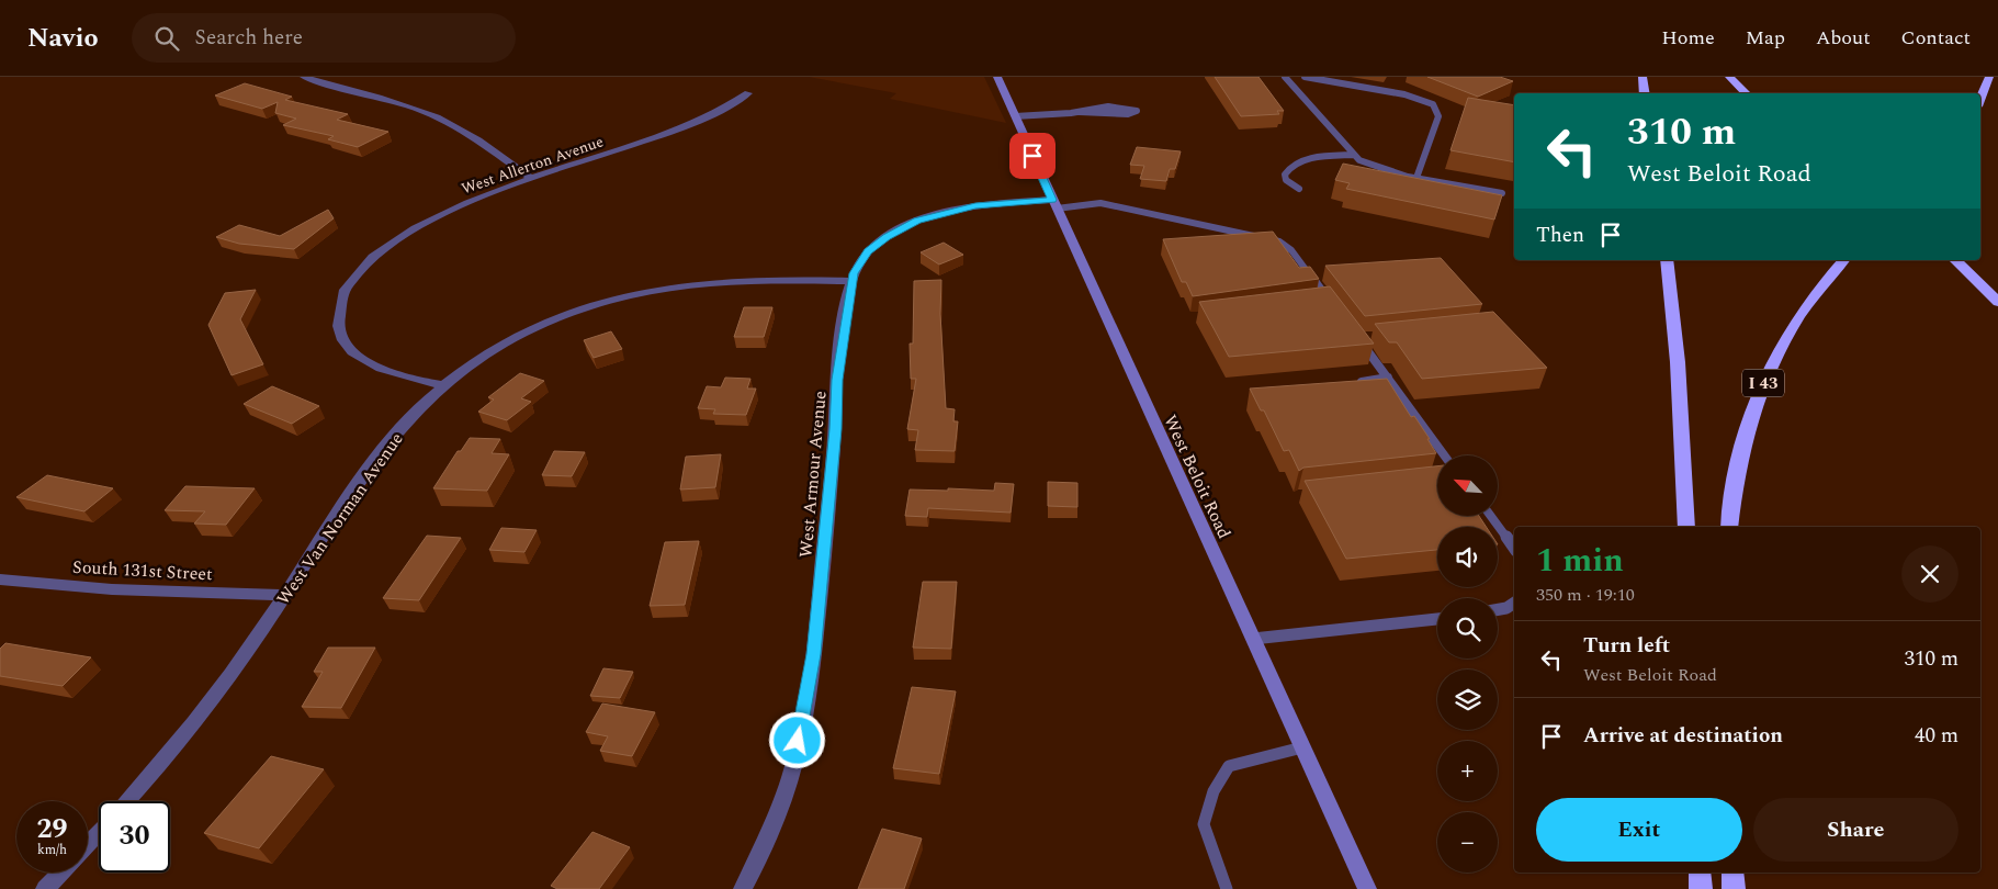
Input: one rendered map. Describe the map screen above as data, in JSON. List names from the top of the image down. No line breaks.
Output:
{"streets":{"highway":["I 43"],"main road":["West Beloit Road"],"street":["West Allerton Avenue","West Armour Avenue","West Van Norman Avenue","South 131st Street"]},"crossings":[["West Allerton Avenue","West Van Norman Avenue"],["West Armour Avenue","West Beloit Road"],["West Armour Avenue","West Van Norman Avenue"],["West Van Norman Avenue","South 131st Street"]],"north":"top left","page":{"header":"Navio","search":"Search here","nav":["Home","Map","About","Contact"],"turn":["310 m","West Beloit Road"],"then":"Then","map_buttons":["+","−"],"heading":["1 min","350 m · 19:10"],"list":[{"name":"Turn left","note":"West Beloit Road","value":"310 m"},{"name":"Arrive at destination","value":"40 m"}],"buttons":["Exit","Share"],"speed":"29 km/h","limit":"30"}}
